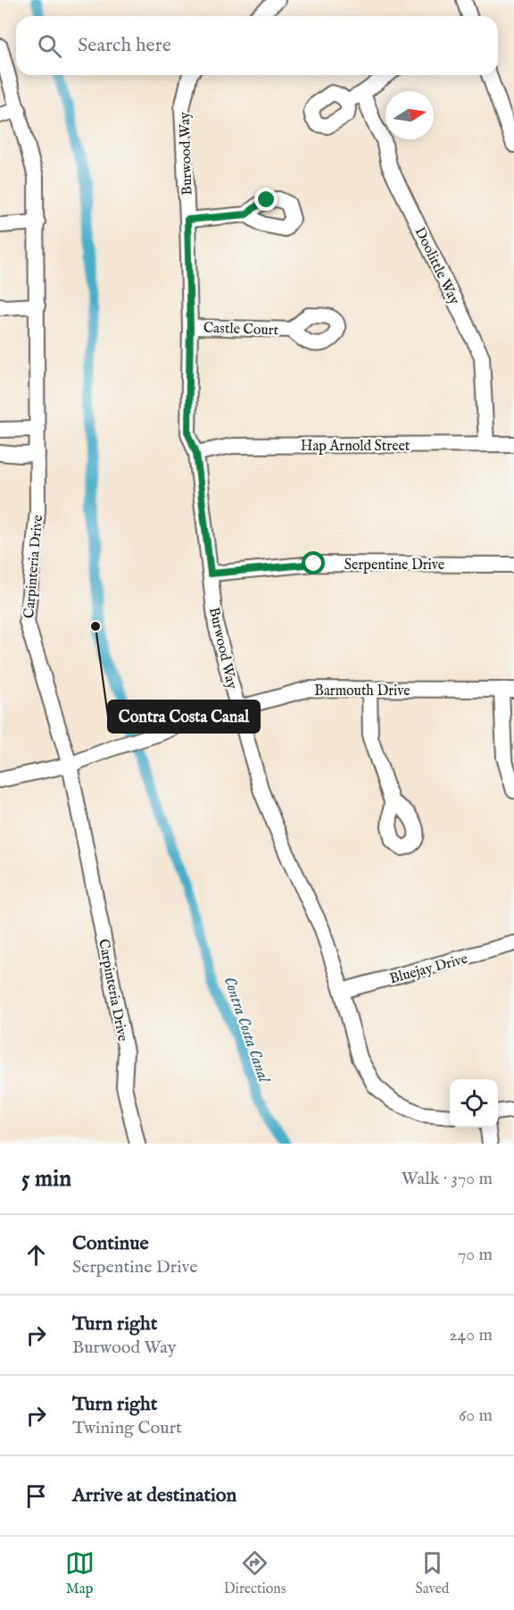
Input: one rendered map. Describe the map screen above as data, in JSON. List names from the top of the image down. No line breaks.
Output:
{"streets":{"street":["Burwood Way","Doolittle Way","Castle Court","Hap Arnold Street","Serpentine Drive","Carpinteria Drive","Barmouth Drive","Bluejay Drive"]},"crossings":[["Burwood Way","Castle Court"],["Burwood Way","Hap Arnold Street"],["Burwood Way","Serpentine Drive"],["Burwood Way","Barmouth Drive"],["Burwood Way","Bluejay Drive"],["Doolittle Way","Hap Arnold Street"],["Carpinteria Drive","Barmouth Drive"]],"water":["Contra Costa Canal"],"places":["Contra Costa Canal"],"north":"right","page":{"search":"Search here","heading":["5 min","Walk · 370 m"],"list":[["Continue","Serpentine Drive","70 m"],["Turn right","Burwood Way","240 m"],["Turn right","Twining Court","60 m"],"Arrive at destination"],"nav":["Map","Directions","Saved"]}}
